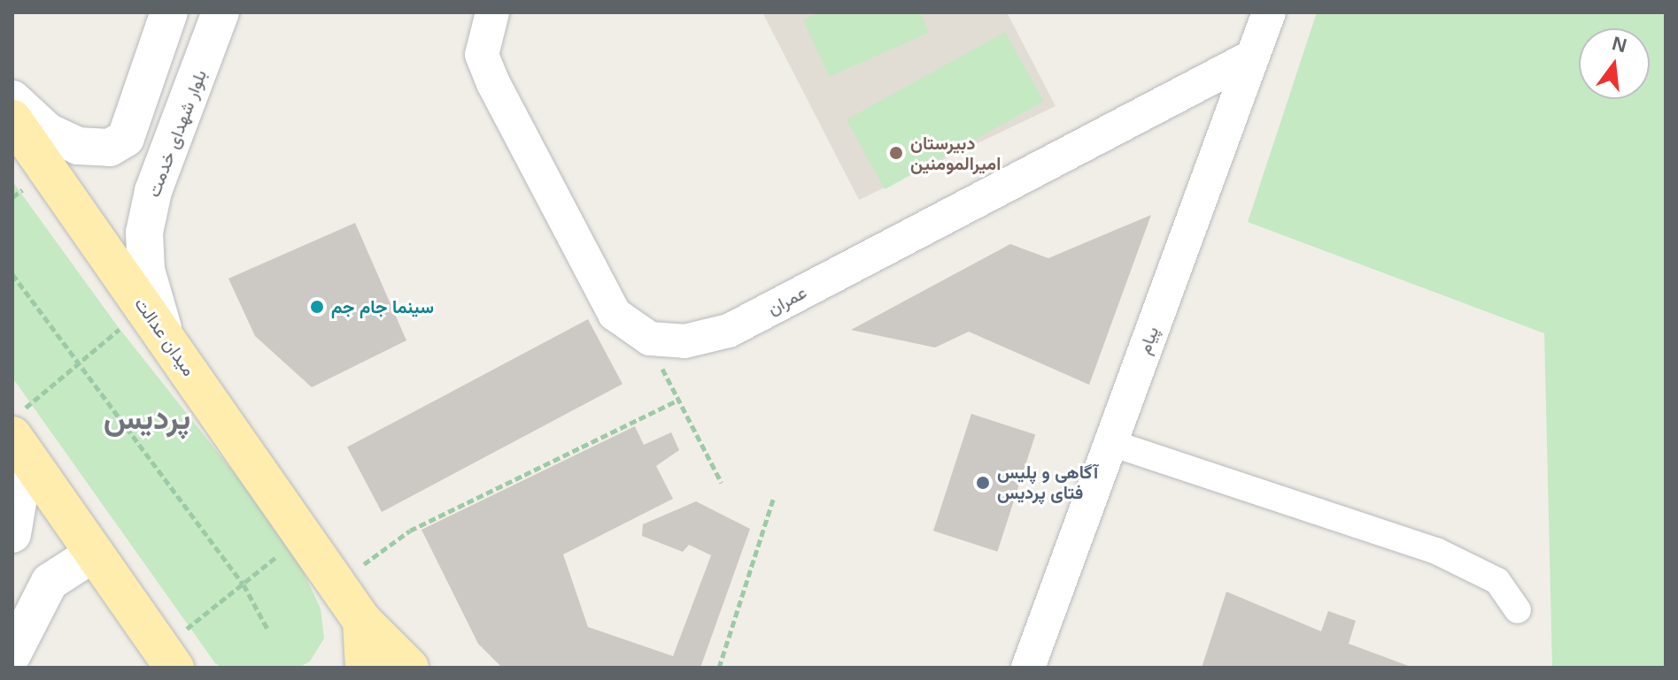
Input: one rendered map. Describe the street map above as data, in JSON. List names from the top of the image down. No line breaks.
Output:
{"streets":{"main road":["بلوار شهدای خدمت","میدان عدالت"],"street":["عمران","پیام"]},"crossings":[["بلوار شهدای خدمت","میدان عدالت"],["عمران","پیام"]],"districts":["پردیس"],"places":["دبیرستان امیرالمومنین","سینما جام جم","آگاهی و پلیس فتای پردیس"],"north":"top"}
